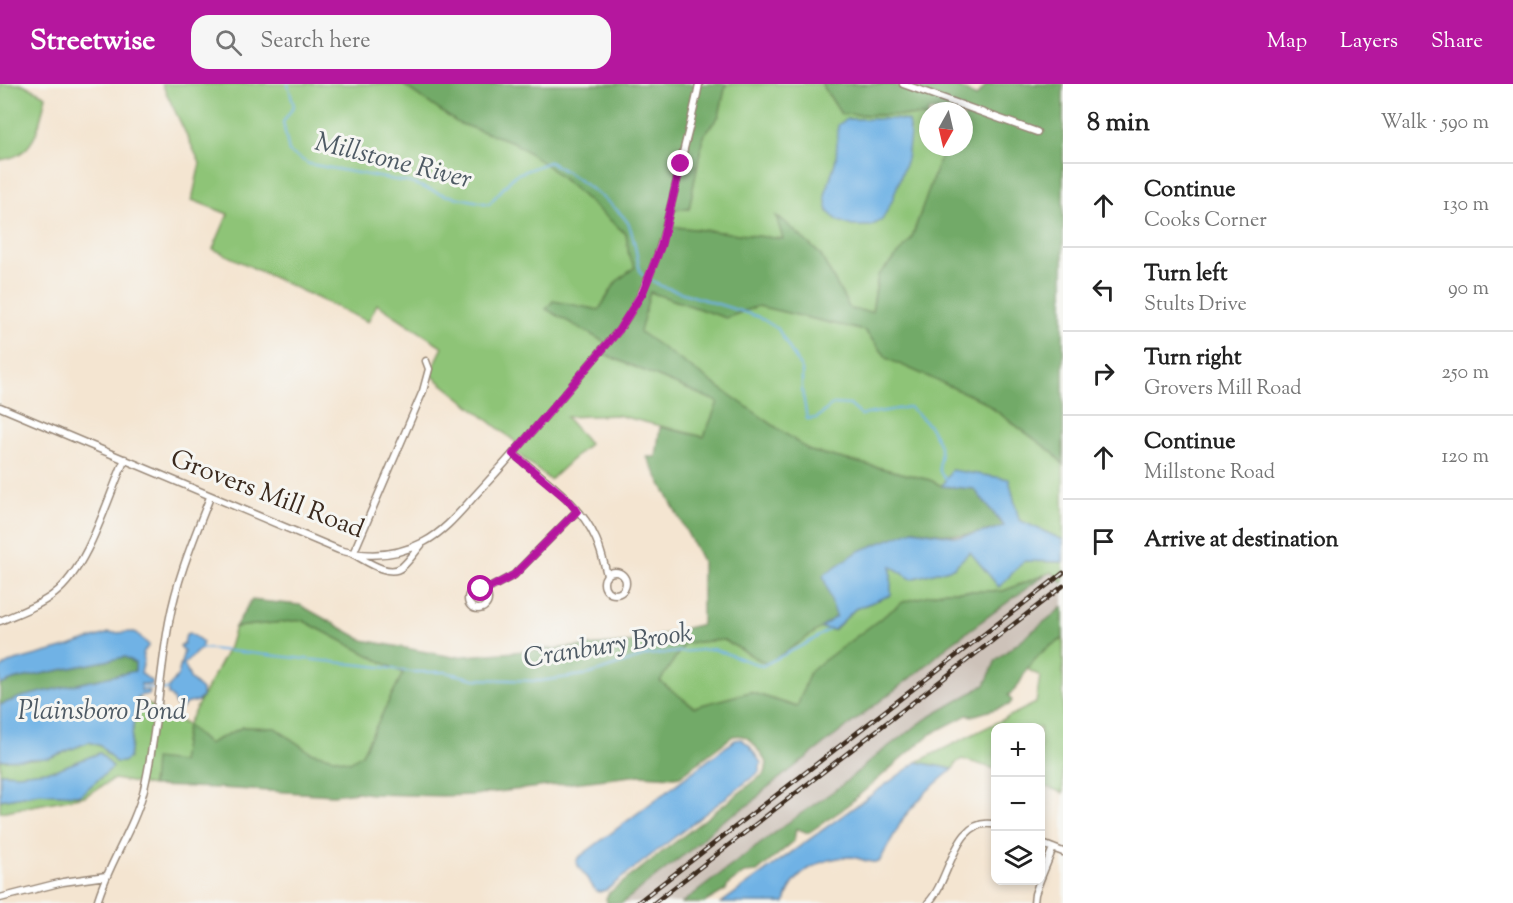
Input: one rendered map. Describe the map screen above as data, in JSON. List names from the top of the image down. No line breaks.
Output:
{"streets":{"street":["Grovers Mill Road"]},"water":["Millstone River","Cranbury Brook","Plainsboro Pond"],"north":"bottom","page":{"header":"Streetwise","search":"Search here","nav":["Map","Layers","Share"],"heading":["8 min","Walk · 590 m"],"list":[["Continue","Cooks Corner","130 m"],["Turn left","Stults Drive","90 m"],["Turn right","Grovers Mill Road","250 m"],["Continue","Millstone Road","120 m"],"Arrive at destination"],"map_buttons":["+","−"]}}
